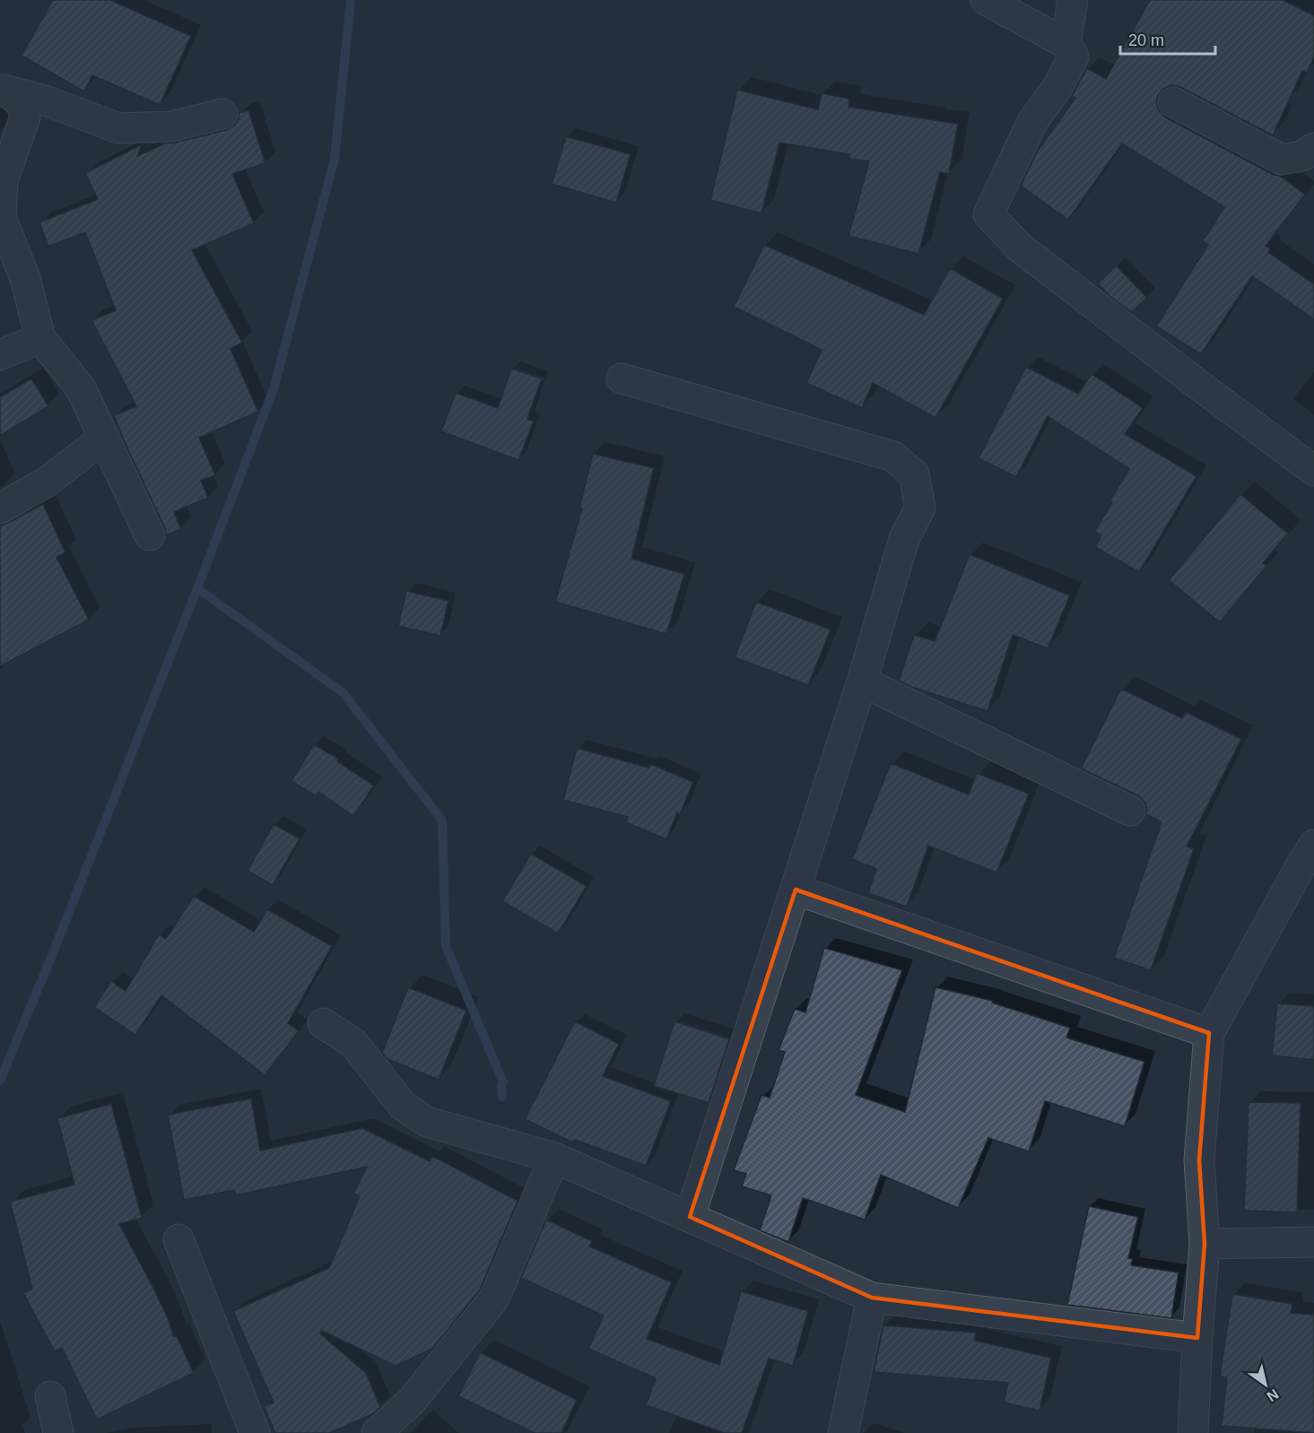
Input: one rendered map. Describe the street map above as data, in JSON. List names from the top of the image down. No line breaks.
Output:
{"scale_bar":"20 m","north":"bottom right"}
